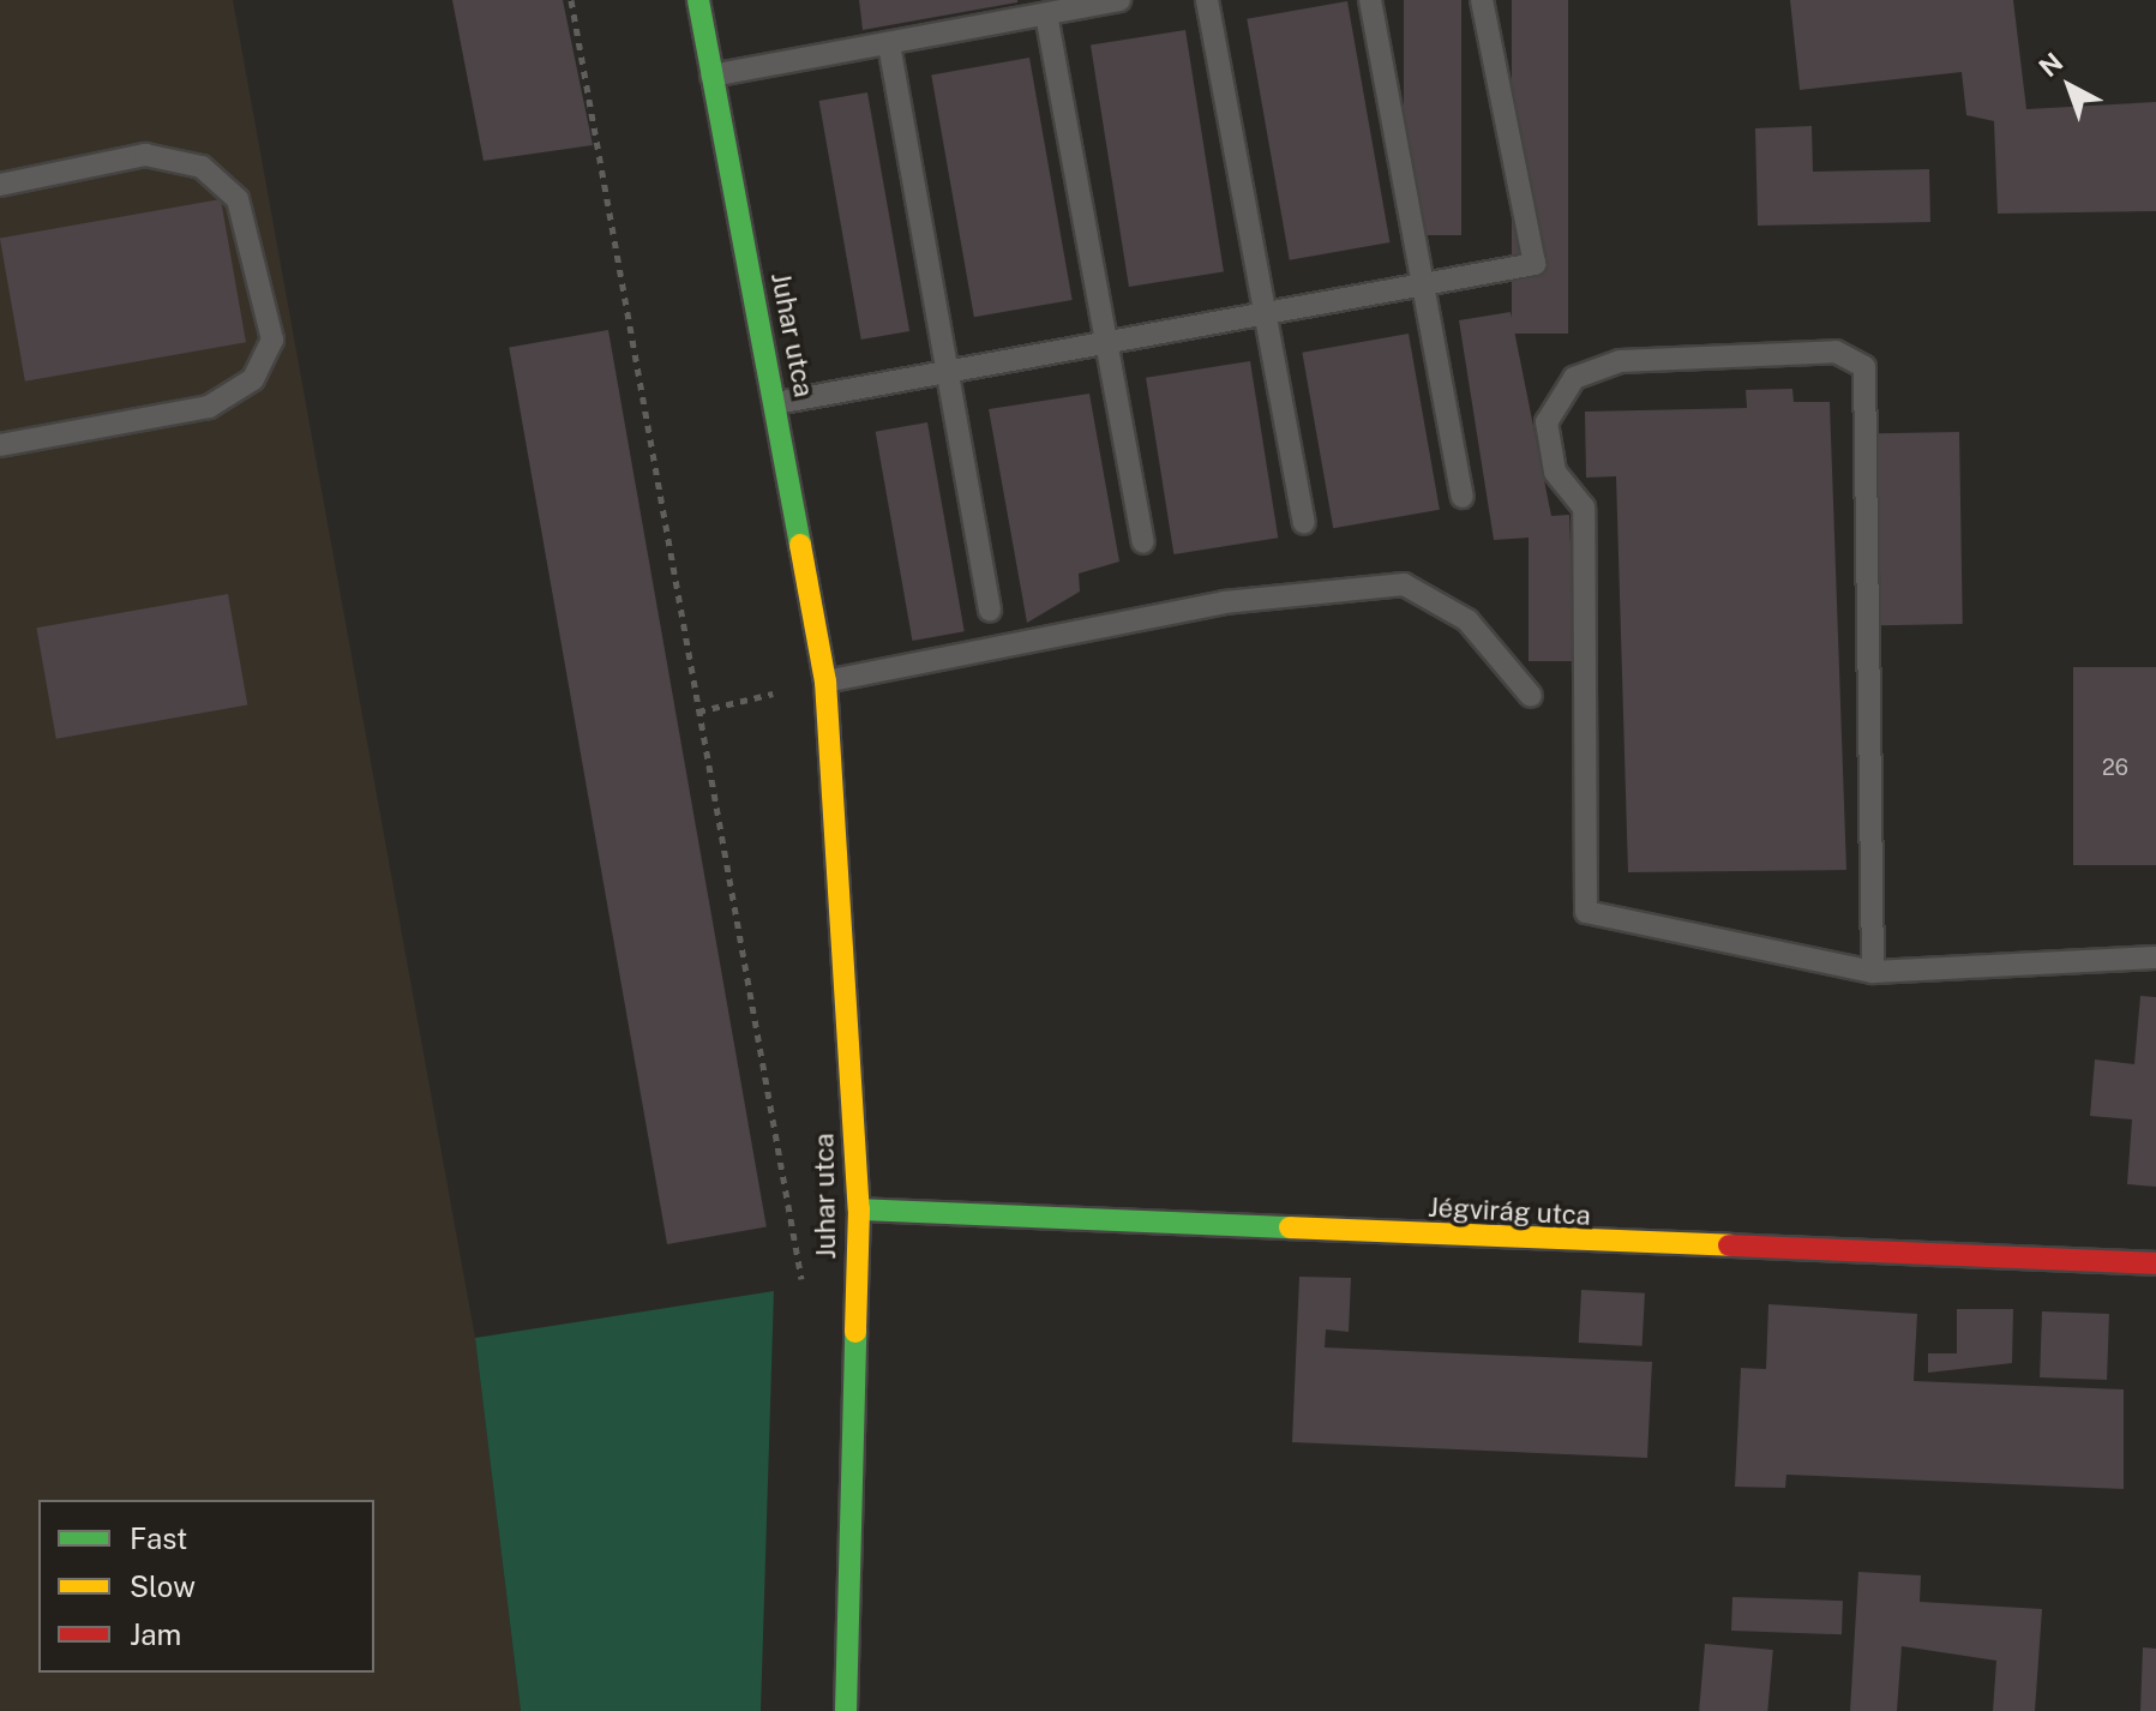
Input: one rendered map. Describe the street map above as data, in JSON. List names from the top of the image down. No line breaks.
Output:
{"streets":{"street":["Juhar utca","Jégvirág utca"]},"crossings":[["Juhar utca","Jégvirág utca"]],"house_numbers":["26"],"legend":["Fast","Slow","Jam"],"north":"top left"}
